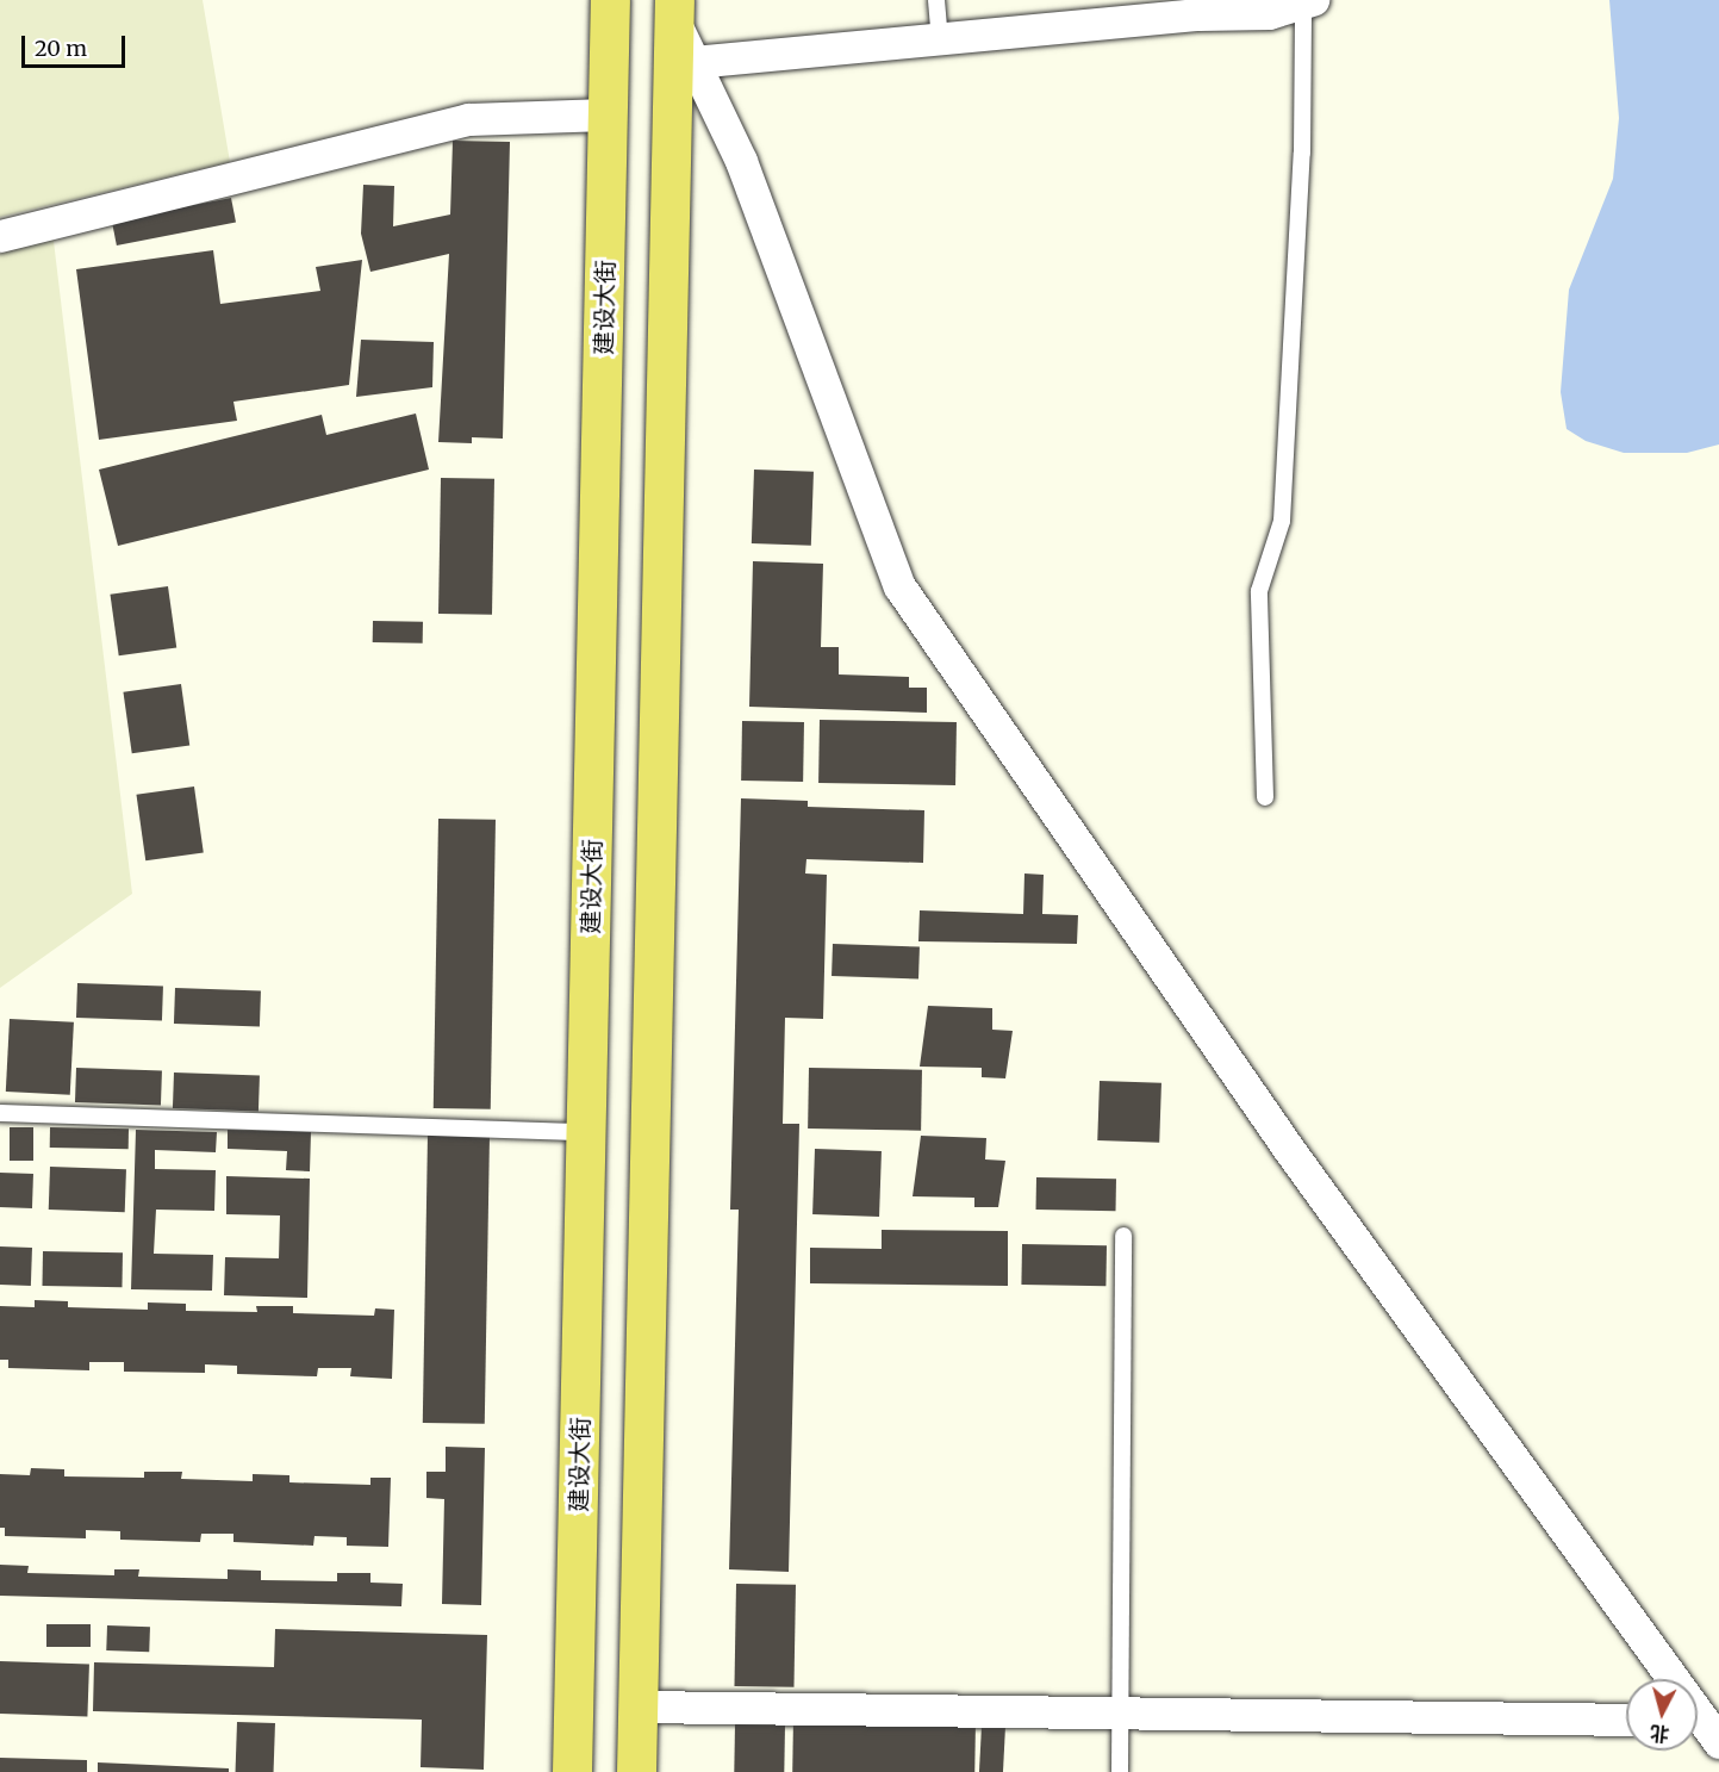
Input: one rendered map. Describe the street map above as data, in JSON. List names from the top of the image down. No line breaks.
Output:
{"streets":{"main road":["建设大街"]},"scale_bar":"20 m","north":"bottom"}
